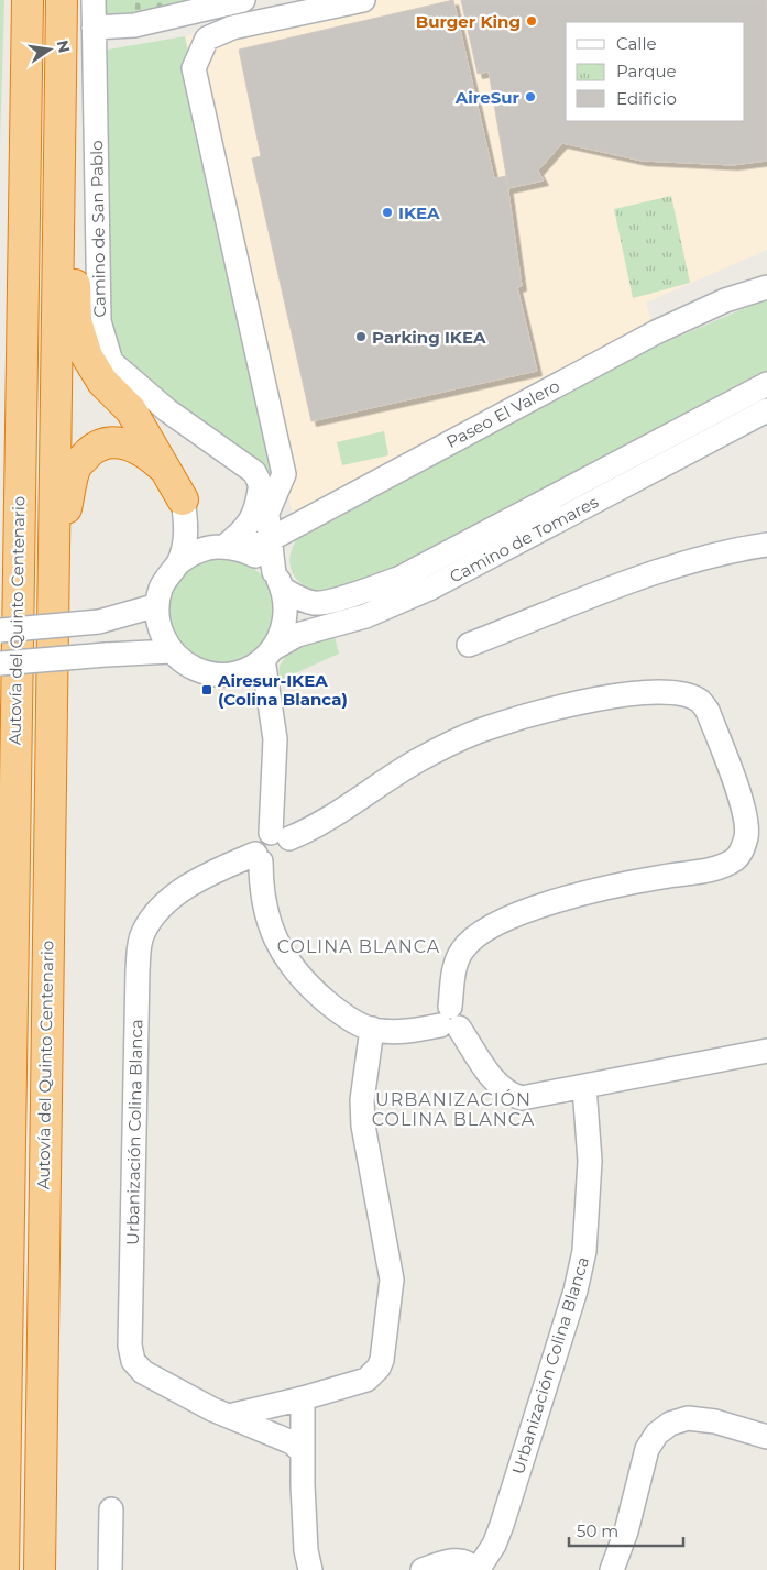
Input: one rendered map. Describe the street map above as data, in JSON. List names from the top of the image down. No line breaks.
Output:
{"streets":{"highway":["Autovía del Quinto Centenario"],"street":["Camino de San Pablo","Paseo El Valero","Camino de Tomares","Urbanización Colina Blanca"]},"crossings":[["Paseo El Valero","Camino de Tomares"]],"districts":["COLINA BLANCA","URBANIZACIÓN COLINA BLANCA"],"places":{"other":["Burger King","AireSur","IKEA","Parking IKEA"],"transit":["Airesur-IKEA (Colina Blanca)"]},"legend":["Calle","Parque","Edificio"],"scale_bar":"50 m","north":"right"}
